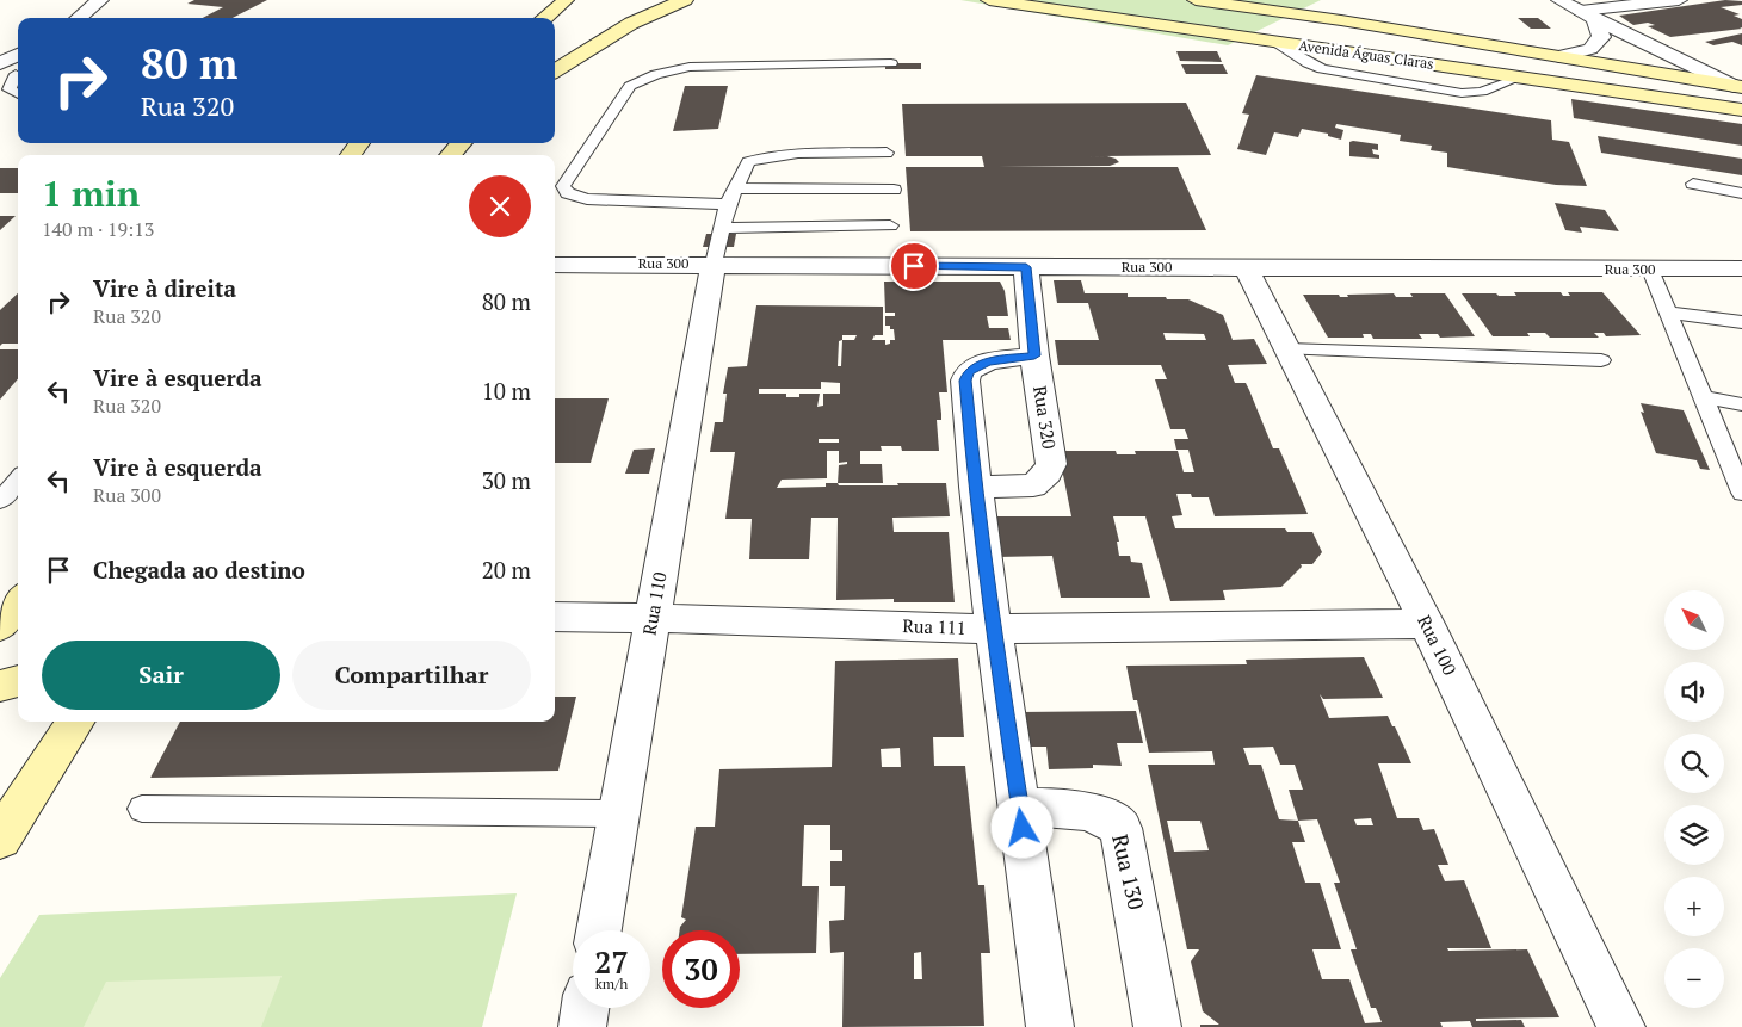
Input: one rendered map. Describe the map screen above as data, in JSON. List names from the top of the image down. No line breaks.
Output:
{"streets":{"main road":["Avenida Águas Claras"],"street":["Rua 300","Rua 320","Rua 110","Rua 111","Rua 100","Rua 130"]},"crossings":[["Rua 300","Rua 320"],["Rua 300","Rua 110"],["Rua 300","Rua 100"],["Rua 110","Rua 111"],["Rua 111","Rua 100"]],"north":"top left","page":{"turn":["80 m","Rua 320"],"heading":["1 min","140 m · 19:13"],"list":[{"name":"Vire à direita","note":"Rua 320","value":"80 m"},{"name":"Vire à esquerda","note":"Rua 320","value":"10 m"},{"name":"Vire à esquerda","note":"Rua 300","value":"30 m"},{"name":"Chegada ao destino","value":"20 m"}],"map_buttons":["+","−"],"buttons":["Sair","Compartilhar"],"speed":"27 km/h","limit":"30"}}
